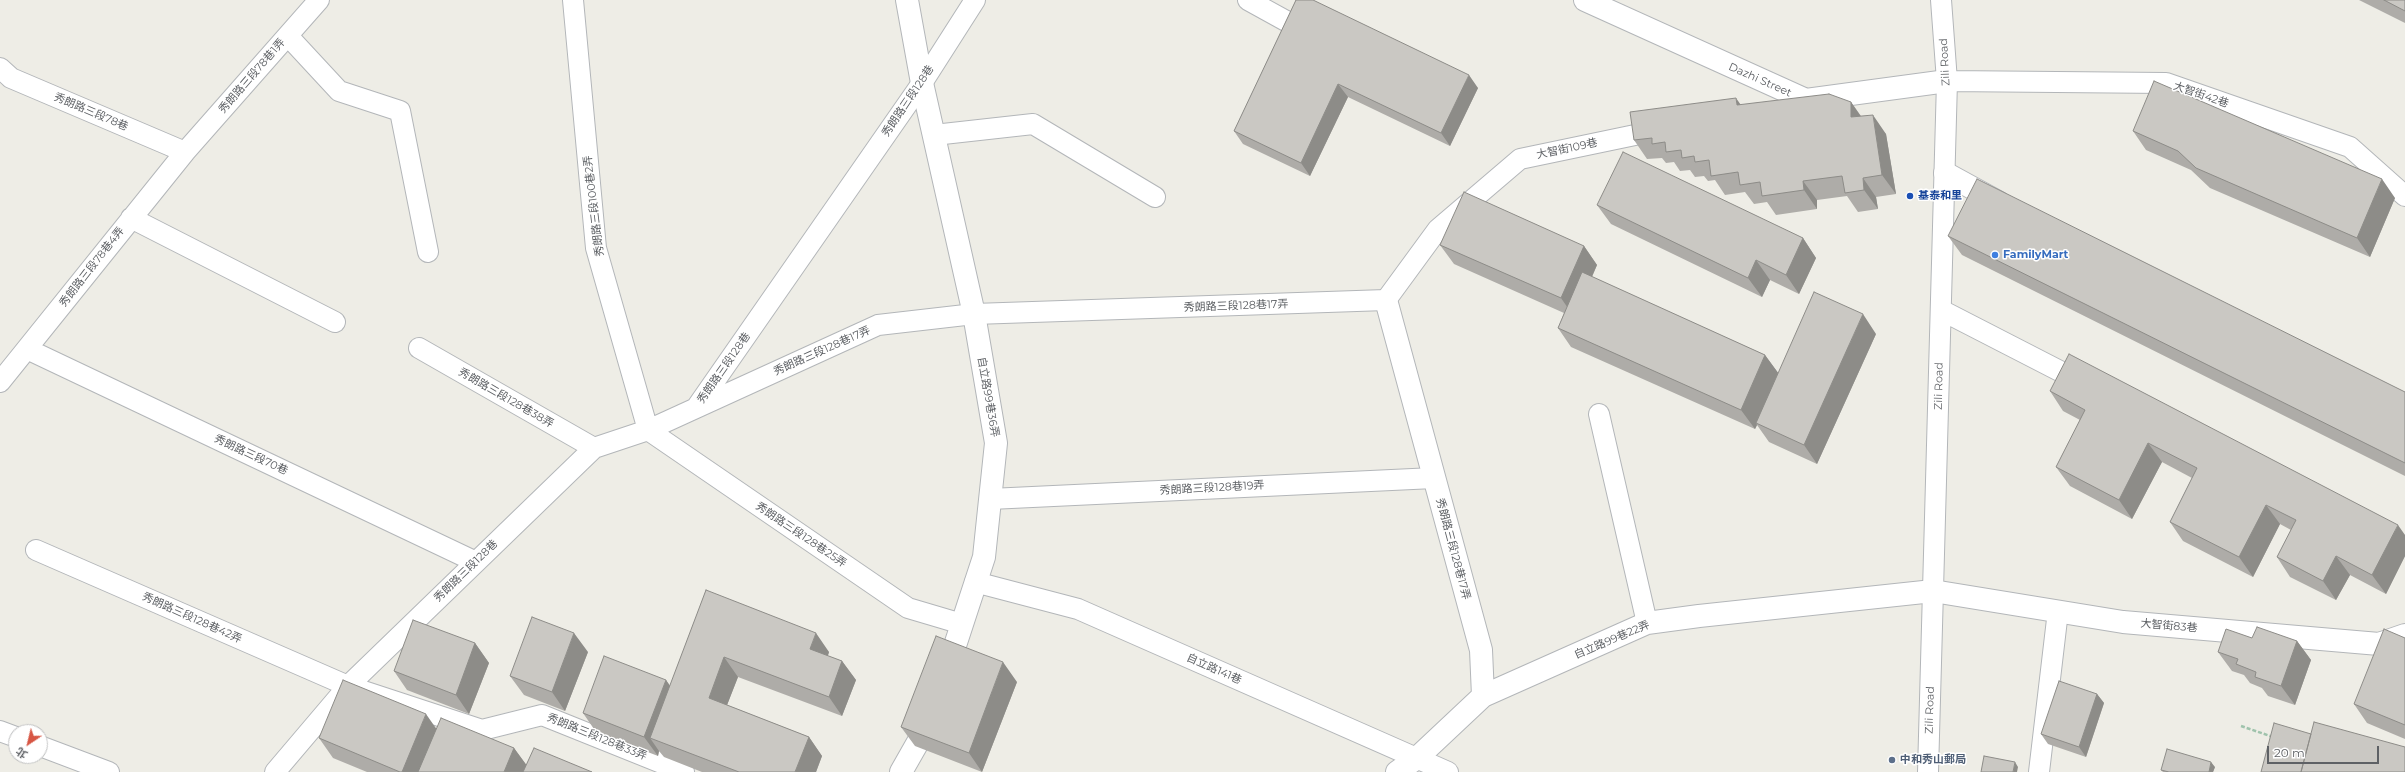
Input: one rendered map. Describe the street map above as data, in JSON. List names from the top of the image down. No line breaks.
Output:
{"streets":{"street":["Dazhi Street","秀朗路三段128巷17弄","自立路99巷36弄","大智街83巷","自立路99巷22弄"],"lane":["Zili Road","秀朗路三段78巷1弄","大智街42巷","秀朗路三段128巷","秀朗路三段78巷","大智街109巷","秀朗路三段100巷2弄","秀朗路三段78巷4弄","秀朗路三段128巷38弄","秀朗路三段70巷","秀朗路三段128巷19弄","秀朗路三段128巷25弄","秀朗路三段128巷42弄","自立路141巷","秀朗路三段128巷33弄"]},"crossings":[["Zili Road","Dazhi Street"],["Zili Road","大智街42巷"],["Zili Road","大智街83巷"],["Zili Road","自立路99巷22弄"],["秀朗路三段78巷1弄","秀朗路三段78巷"],["秀朗路三段78巷1弄","秀朗路三段78巷4弄"],["Dazhi Street","大智街42巷"],["秀朗路三段128巷","秀朗路三段100巷2弄"],["秀朗路三段128巷","秀朗路三段128巷17弄"],["秀朗路三段128巷","自立路99巷36弄"],["秀朗路三段128巷","秀朗路三段128巷38弄"],["秀朗路三段128巷","秀朗路三段70巷"],["秀朗路三段128巷","秀朗路三段128巷25弄"],["秀朗路三段128巷","秀朗路三段128巷42弄"],["秀朗路三段128巷","秀朗路三段128巷33弄"],["秀朗路三段78巷","秀朗路三段78巷4弄"],["大智街109巷","秀朗路三段128巷17弄"],["秀朗路三段100巷2弄","秀朗路三段128巷25弄"],["秀朗路三段78巷4弄","秀朗路三段70巷"],["秀朗路三段128巷17弄","自立路99巷36弄"],["秀朗路三段128巷17弄","秀朗路三段128巷19弄"],["秀朗路三段128巷17弄","自立路99巷22弄"],["自立路99巷36弄","秀朗路三段128巷19弄"],["自立路99巷36弄","秀朗路三段128巷25弄"],["自立路99巷36弄","自立路141巷"],["秀朗路三段128巷42弄","秀朗路三段128巷33弄"],["大智街83巷","自立路99巷22弄"],["自立路99巷22弄","自立路141巷"]],"places":["基泰和里","FamilyMart","中和秀山郵局"],"scale_bar":"20 m","north":"bottom left"}
